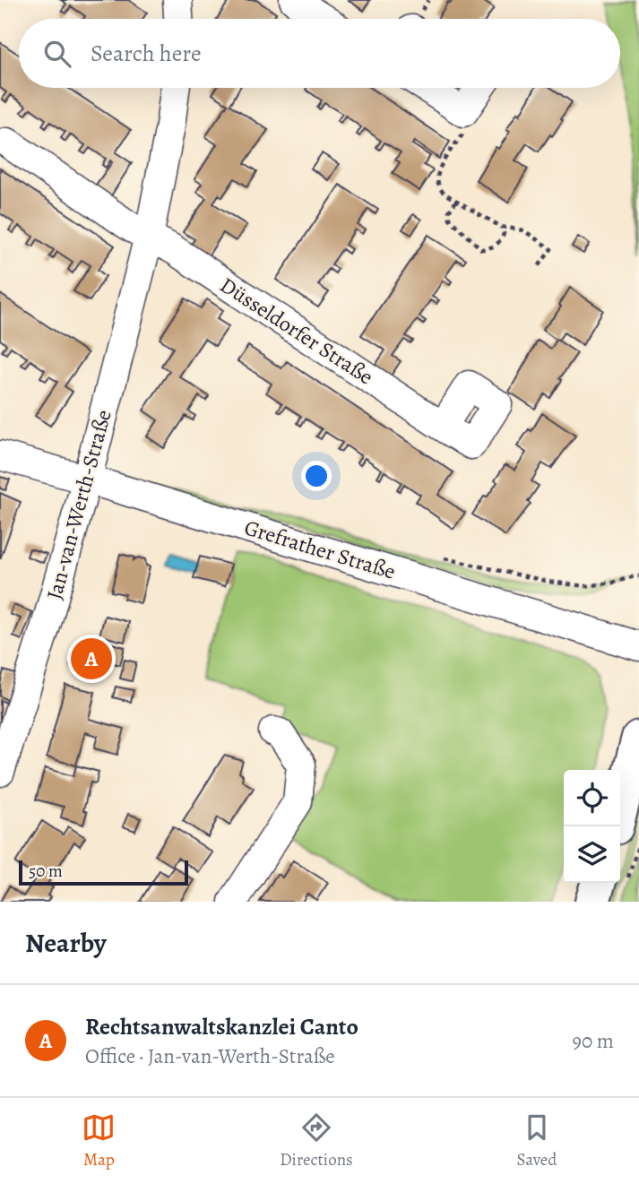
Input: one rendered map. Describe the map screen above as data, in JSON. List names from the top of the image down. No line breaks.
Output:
{"streets":{"street":["Düsseldorfer Straße","Jan-van-Werth-Straße","Grefrather Straße"]},"crossings":[["Düsseldorfer Straße","Jan-van-Werth-Straße"],["Jan-van-Werth-Straße","Grefrather Straße"]],"scale_bar":"50 m","page":{"search":"Search here","pins":"A","scale":"50 m","heading":"Nearby","list":[{"mark":"A","name":"Rechtsanwaltskanzlei Canto","note":"Office · Jan-van-Werth-Straße","value":"90 m"}],"nav":["Map","Directions","Saved"]}}
